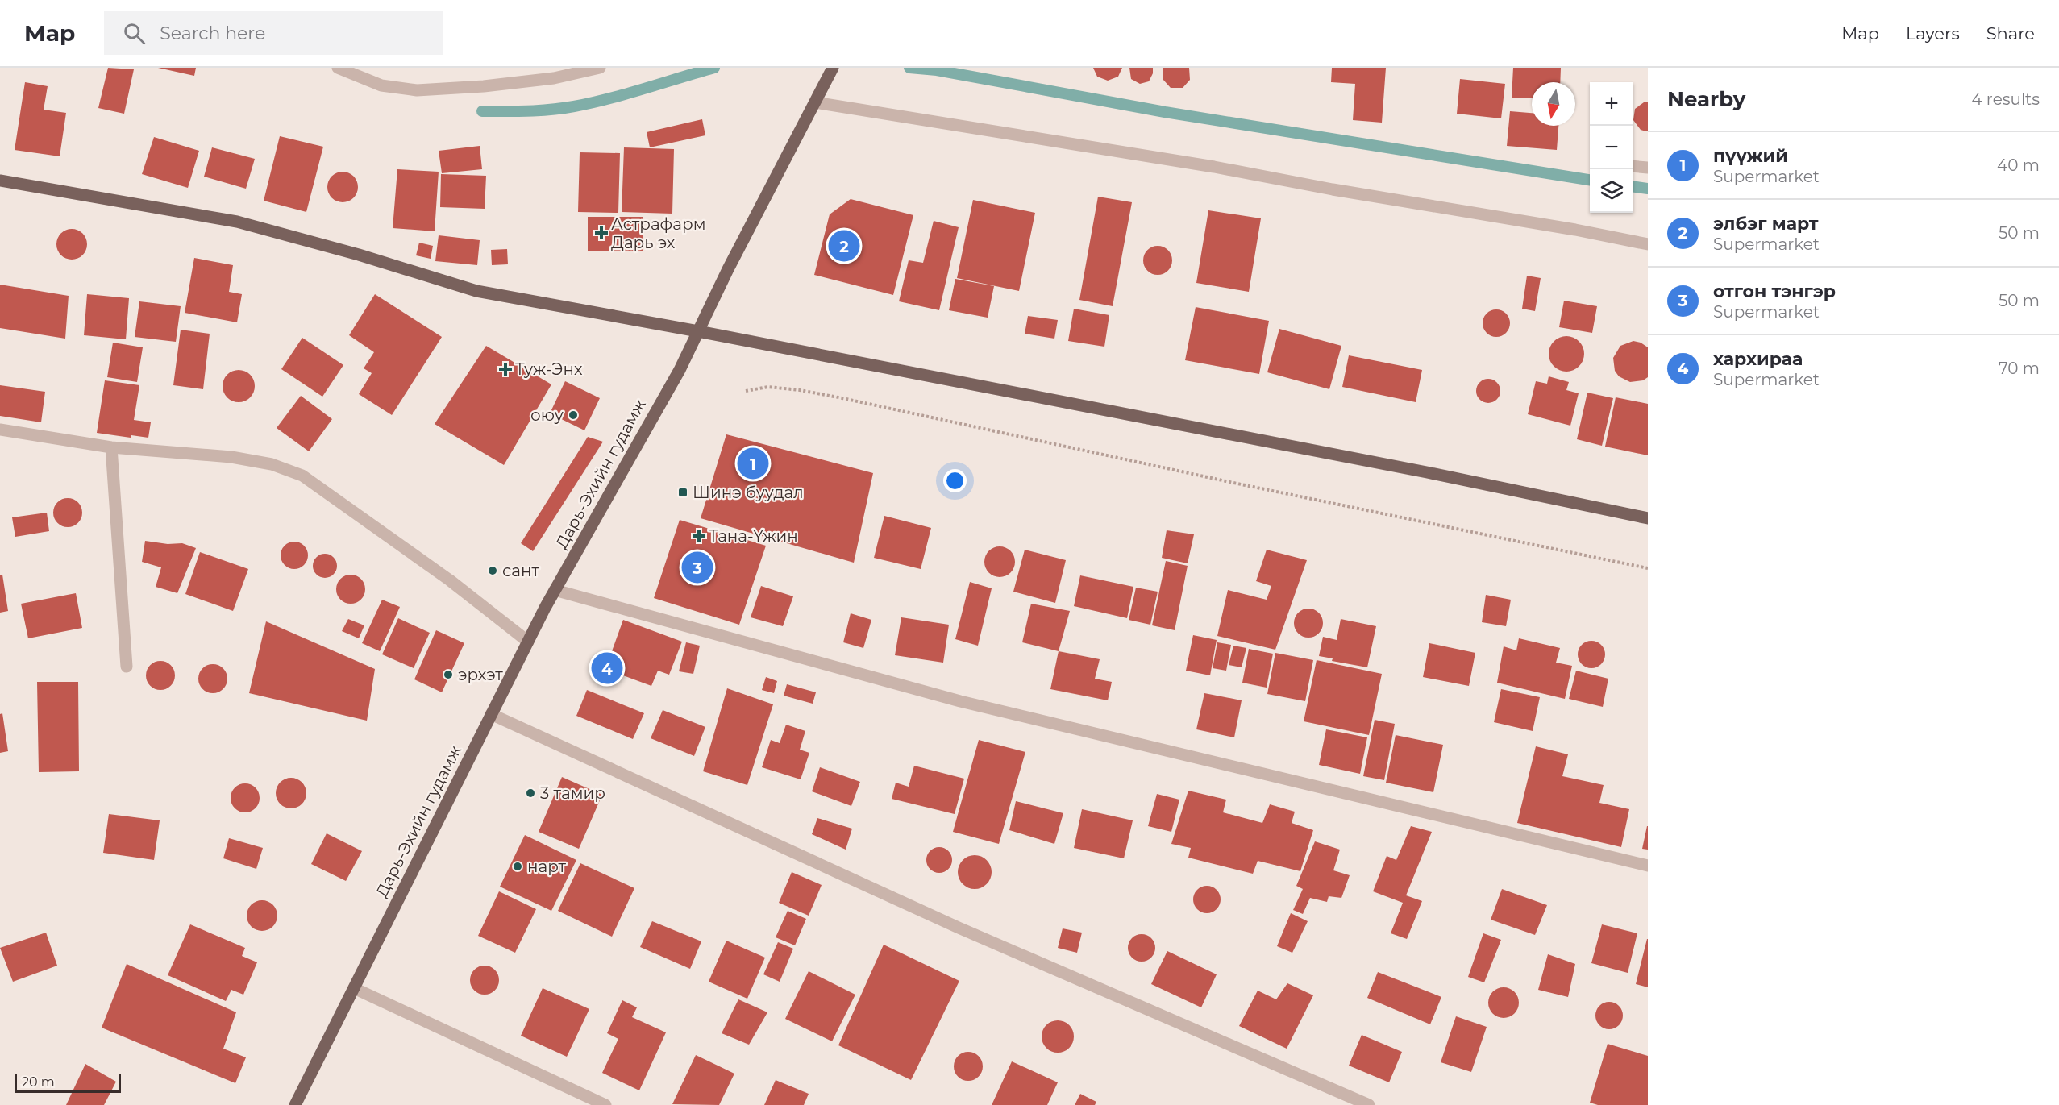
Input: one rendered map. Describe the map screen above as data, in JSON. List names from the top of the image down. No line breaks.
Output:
{"streets":{"main road":["Дарь-Эхийн гудамж"]},"places":{"health":["Астрафарм Дарь эх","Туж-Энх","Тана-Үжин"],"other":["оюу","сант","эрхэт","3 тамир","нарт"],"transit":["Шинэ буудал"]},"scale_bar":"20 m","north":"bottom","page":{"header":"Map","search":"Search here","nav":["Map","Layers","Share"],"heading":["Nearby","4 results"],"map_buttons":["+","−"],"list":[{"mark":"1","name":"пүүжий","note":"Supermarket","value":"40 m"},{"mark":"2","name":"элбэг март","note":"Supermarket","value":"50 m"},{"mark":"3","name":"отгон тэнгэр","note":"Supermarket","value":"50 m"},{"mark":"4","name":"хархираа","note":"Supermarket","value":"70 m"}],"pins":["2","1","3","4"],"scale":"20 m"}}
